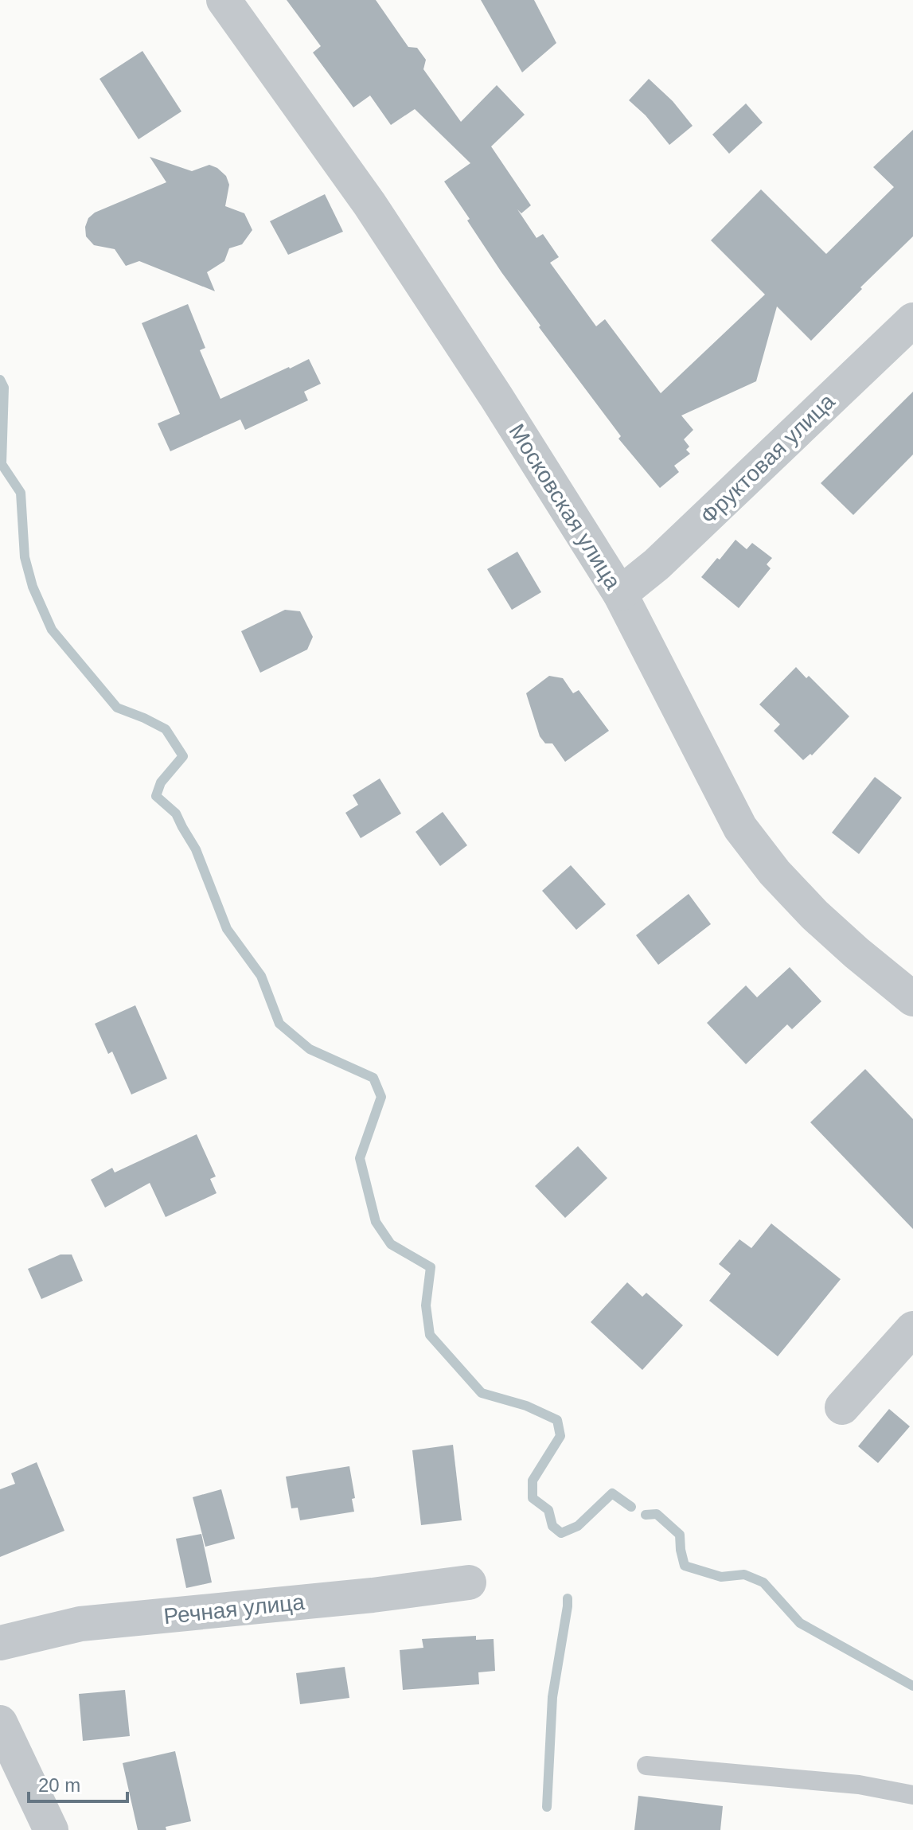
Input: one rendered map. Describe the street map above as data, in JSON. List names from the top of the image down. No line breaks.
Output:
{"streets":{"street":["Фруктовая улица","Московская улица","Речная улица"]},"crossings":[["Фруктовая улица","Московская улица"]],"scale_bar":"20 m"}
